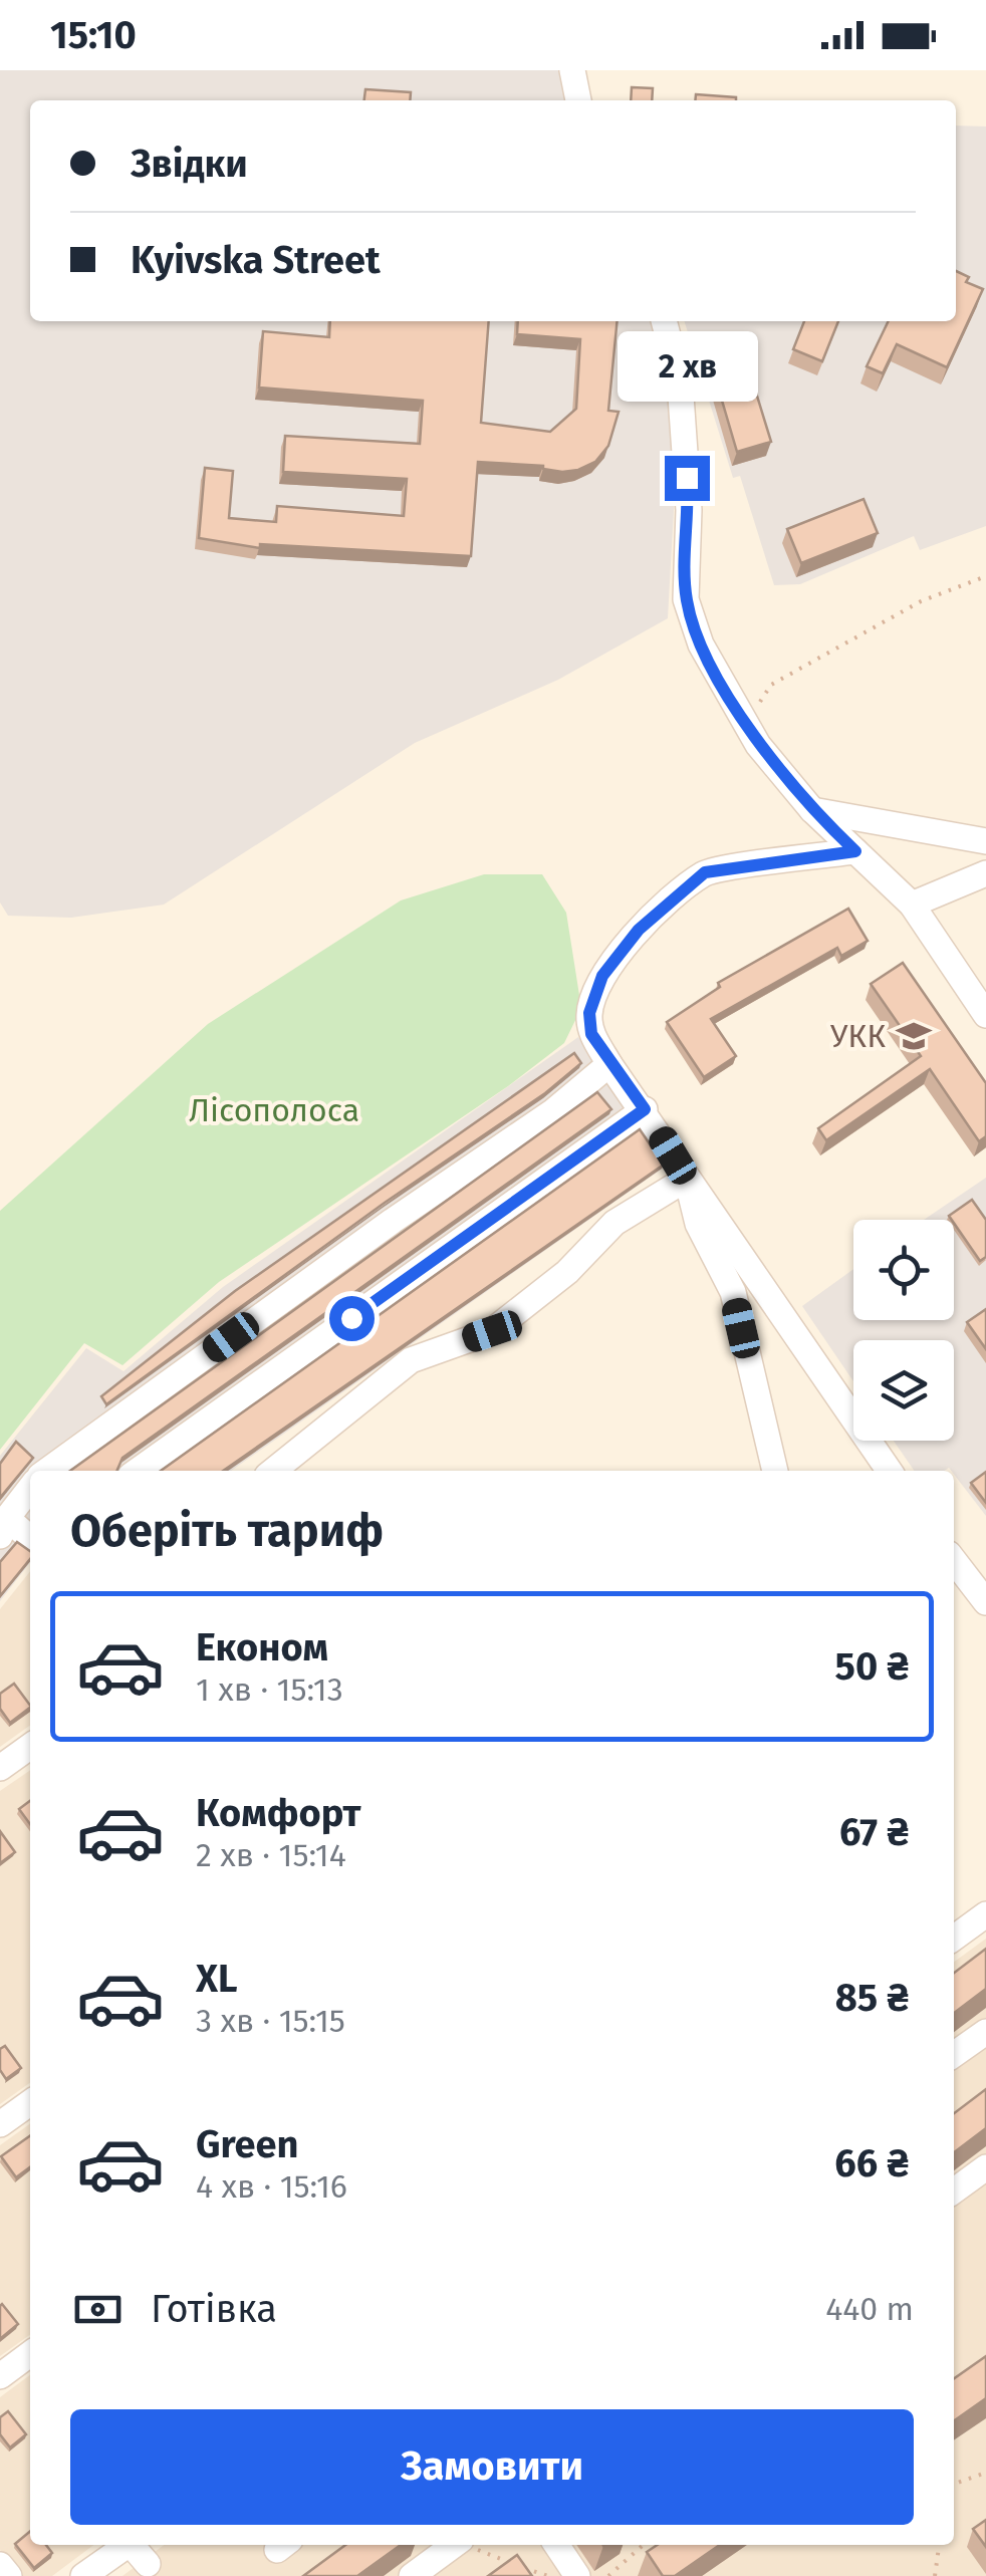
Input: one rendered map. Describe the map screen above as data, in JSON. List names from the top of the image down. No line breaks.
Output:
{"parks":["Лісополоса"],"places":{"school or university":["УКК"]},"page":{"status":"15:10","banner":["Звідки","Kyivska Street"],"bubble":"2 хв","heading":"Оберіть тариф","list":[{"name":"Економ","note":"1 хв · 15:13","value":"50 ₴"},{"name":"Комфорт","note":"2 хв · 15:14","value":"67 ₴"},{"name":"XL","note":"3 хв · 15:15","value":"85 ₴"},{"name":"Green","note":"4 хв · 15:16","value":"66 ₴"}],"pay":["Готівка","440 m"],"buttons":"Замовити"}}
